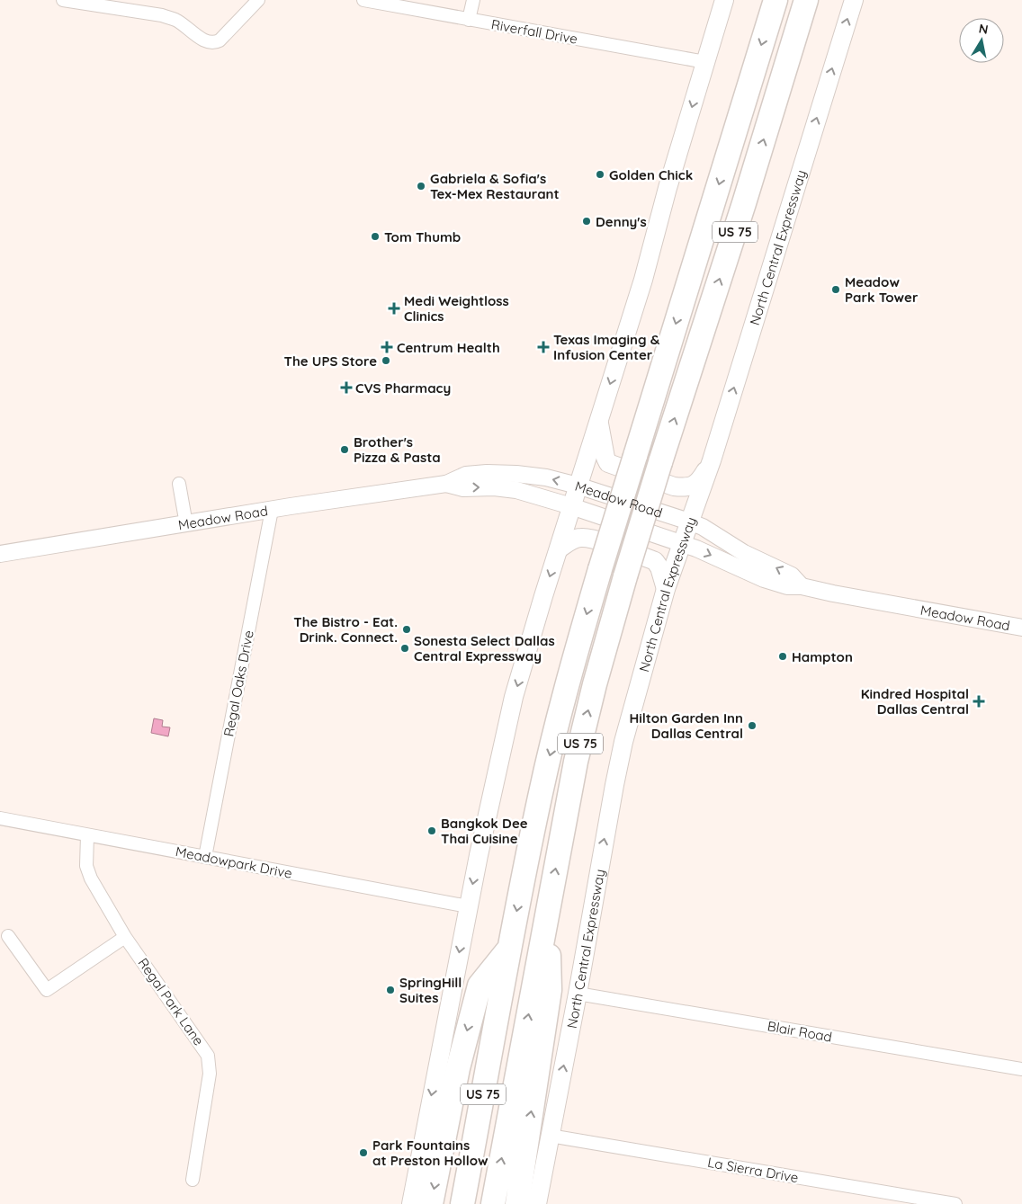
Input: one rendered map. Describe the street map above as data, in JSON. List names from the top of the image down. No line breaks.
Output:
{"streets":{"highway":["US 75"],"main road":["North Central Expressway"],"street":["Riverfall Drive","Meadow Road","Regal Oaks Drive","Meadowpark Drive","Regal Park Lane","Blair Road","La Sierra Drive"]},"crossings":[["North Central Expressway","Meadow Road"],["North Central Expressway","Blair Road"],["North Central Expressway","La Sierra Drive"],["Meadow Road","Regal Oaks Drive"],["Regal Oaks Drive","Meadowpark Drive"],["Meadowpark Drive","Regal Park Lane"]],"places":{"other":["Golden Chick","Gabriela & Sofia's Tex-Mex Restaurant","Denny's","Tom Thumb","Meadow Park Tower","The UPS Store","Brother's Pizza & Pasta","The Bistro - Eat. Drink. Connect.","Sonesta Select Dallas Central Expressway","Hampton","Hilton Garden Inn Dallas Central","Bangkok Dee Thai Cuisine","SpringHill Suites","Park Fountains at Preston Hollow"],"health":["Medi Weightloss Clinics","Centrum Health","Texas Imaging & Infusion Center","CVS Pharmacy","Kindred Hospital Dallas Central"]},"north":"top"}
